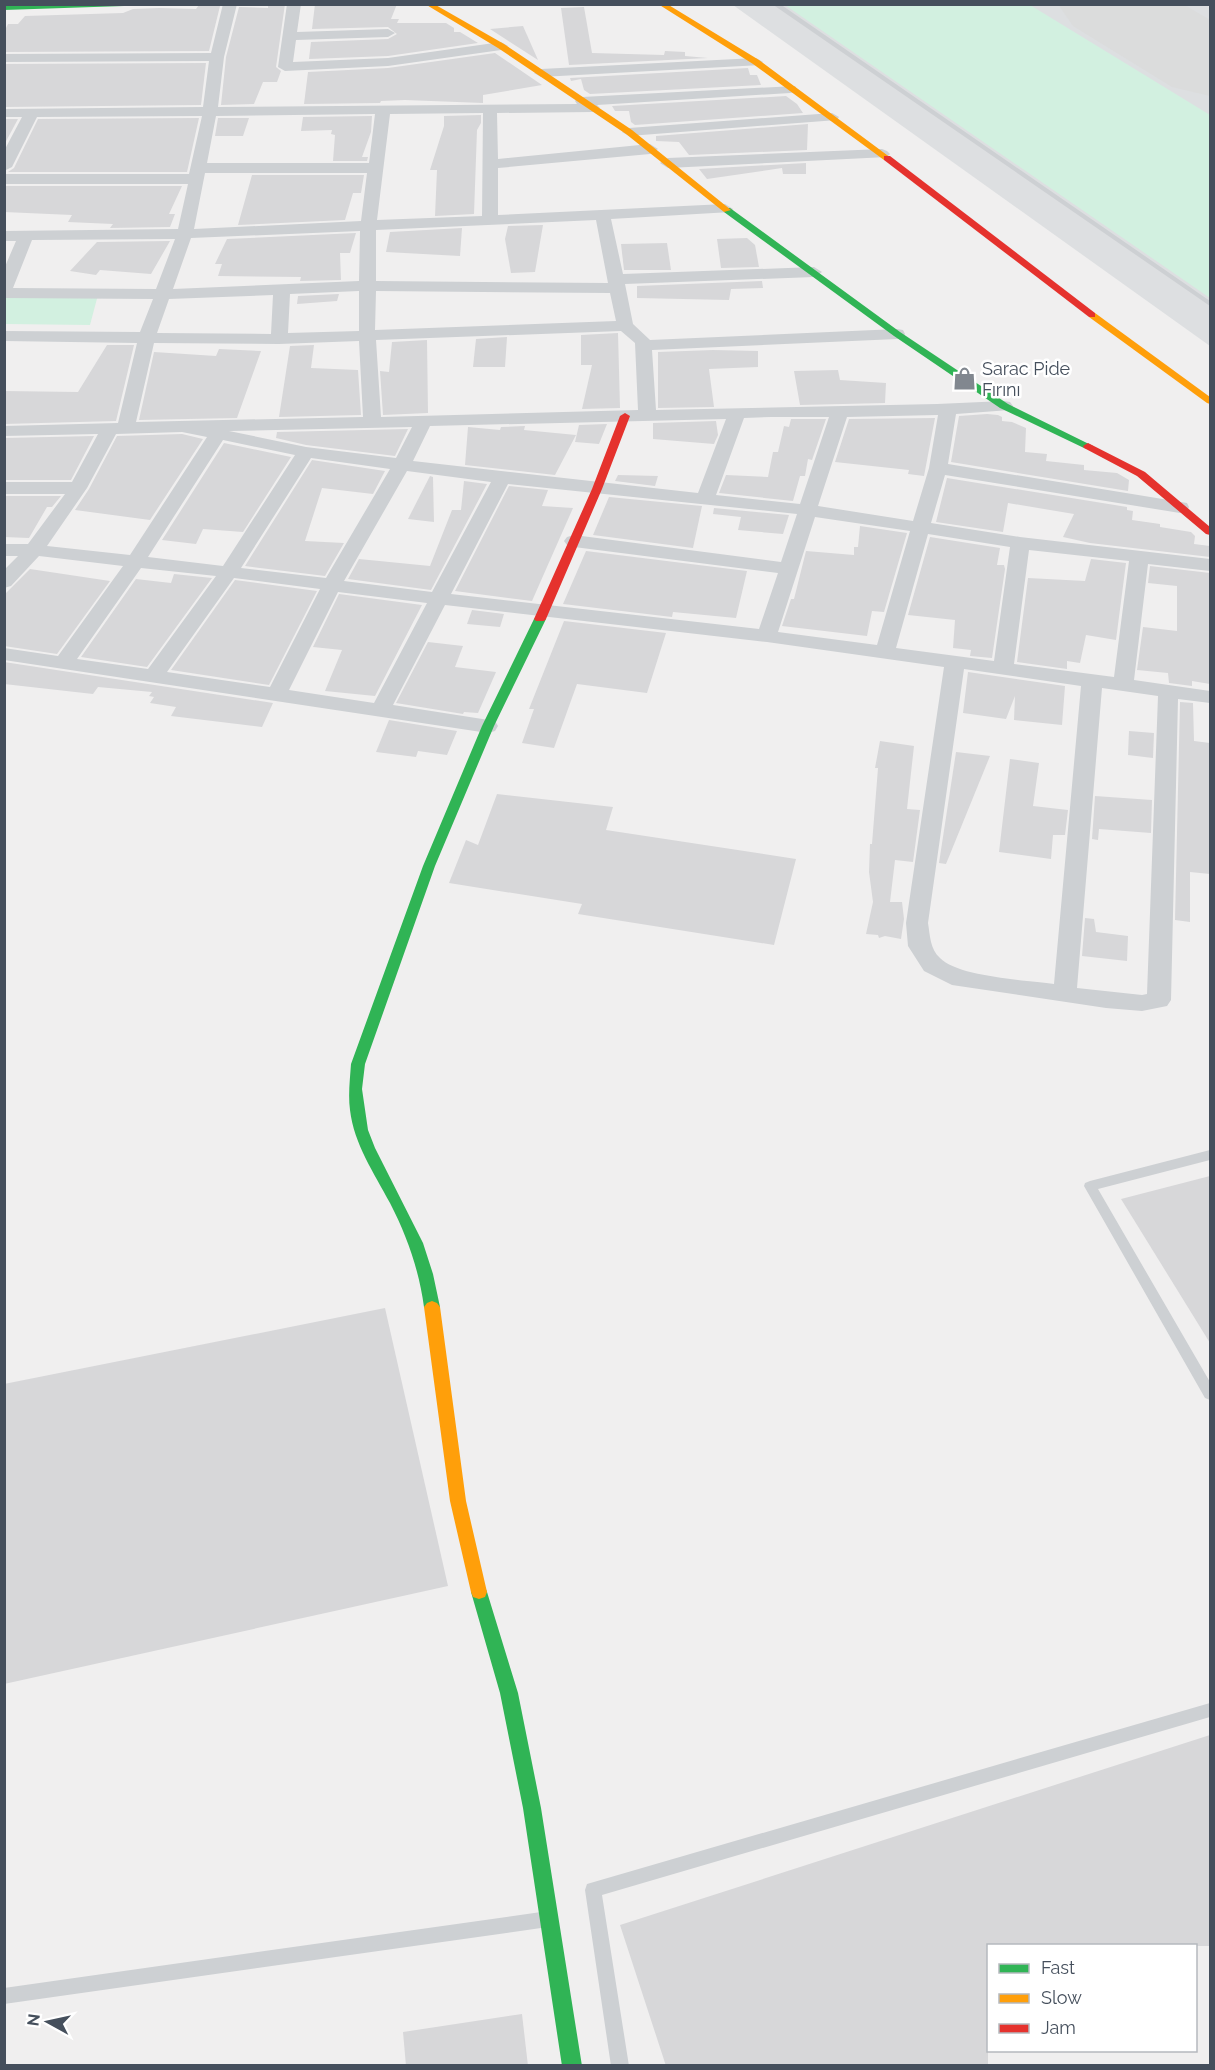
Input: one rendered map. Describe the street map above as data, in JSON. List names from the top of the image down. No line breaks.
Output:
{"places":{"shop":["Sarac Pide Fırını"]},"legend":["Fast","Slow","Jam"],"north":"left"}
